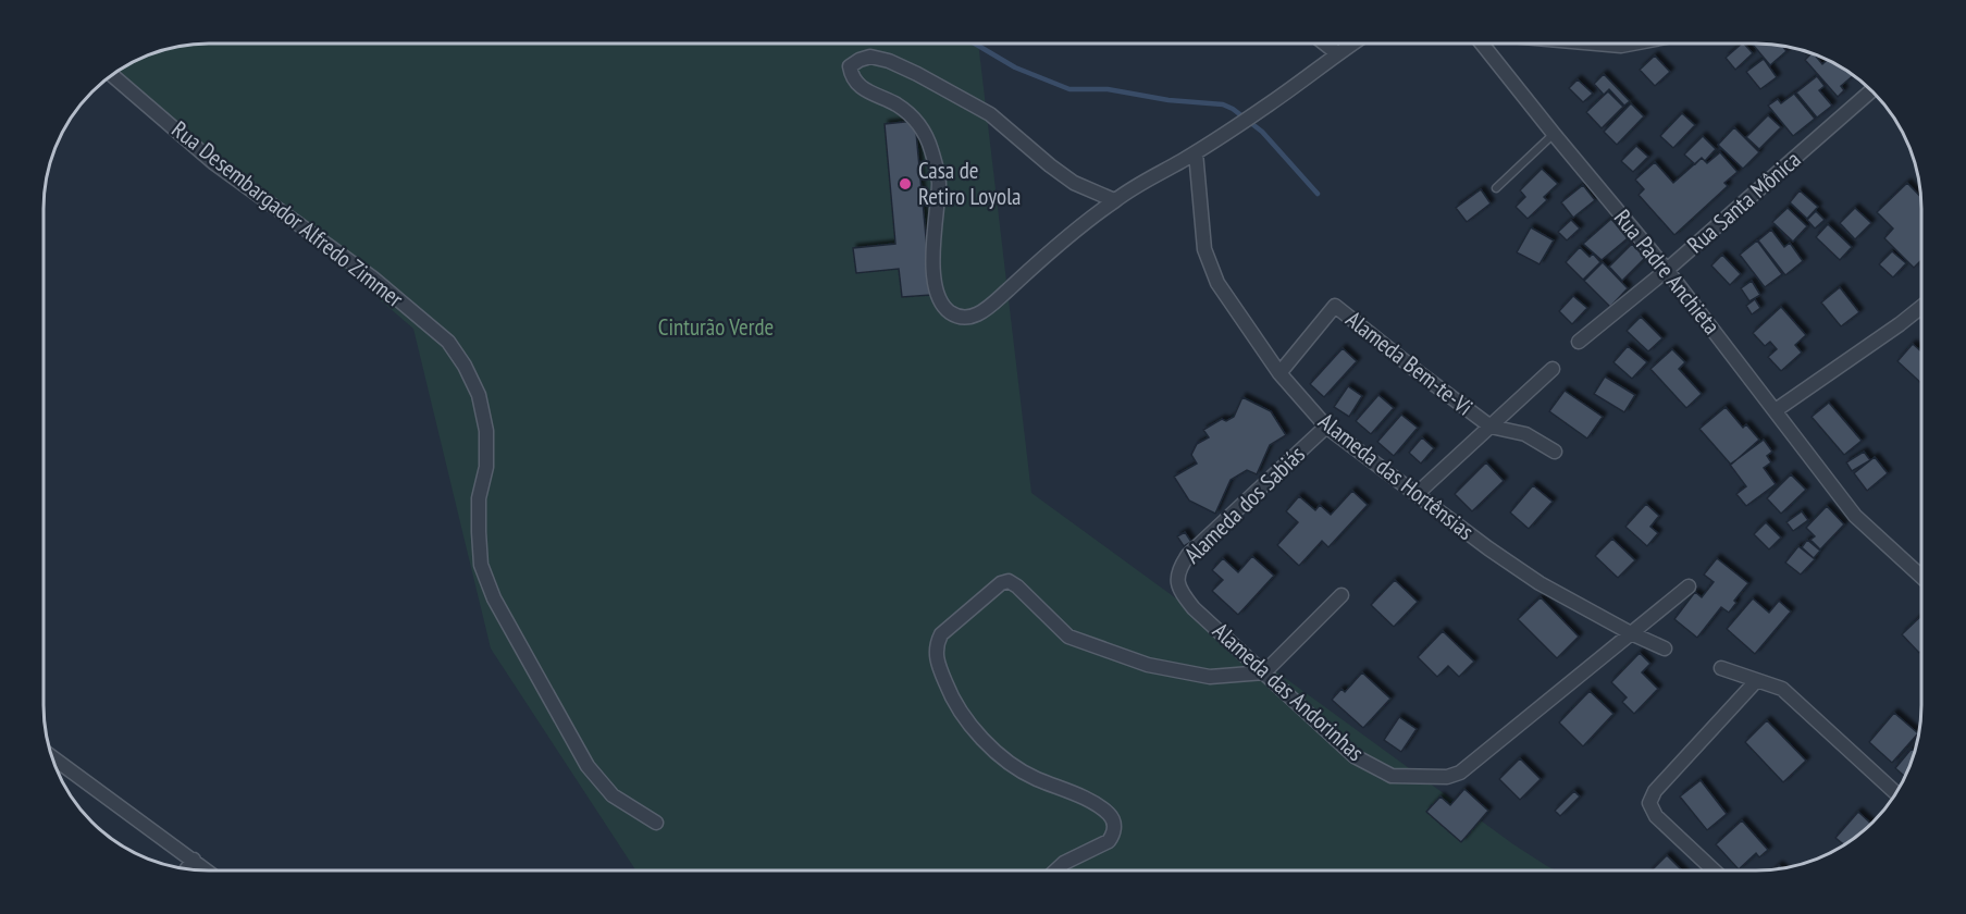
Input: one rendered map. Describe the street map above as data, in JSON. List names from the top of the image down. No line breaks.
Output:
{"streets":{"street":["Rua Santa Mônica","Rua Desembargador Alfredo Zimmer","Rua Padre Anchieta","Alameda Bem-te-Vi","Alameda das Hortênsias","Alameda dos Sabiás","Alameda das Andorinhas"]},"crossings":[["Rua Santa Mônica","Rua Padre Anchieta"],["Alameda Bem-te-Vi","Alameda das Hortênsias"],["Alameda das Hortênsias","Alameda dos Sabiás"],["Alameda das Hortênsias","Alameda das Andorinhas"],["Alameda dos Sabiás","Alameda das Andorinhas"]],"parks":["Cinturão Verde"],"places":["Casa de Retiro Loyola"]}
